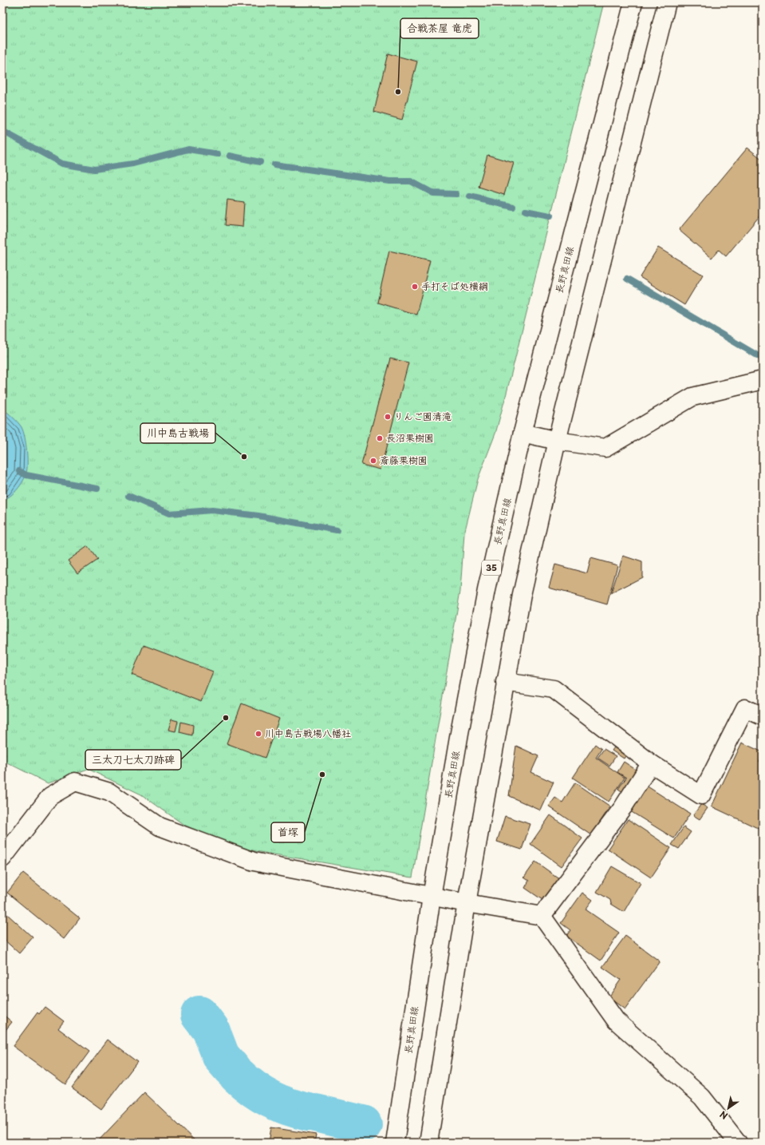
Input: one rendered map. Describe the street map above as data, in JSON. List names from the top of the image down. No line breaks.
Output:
{"streets":{"main road":["長野真田線","35"]},"places":["合戦茶屋 竜虎","手打そば処横綱","りんご園清滝","長沼果樹園","川中島古戦場","斎藤果樹園","三太刀七太刀跡碑","川中島古戦場八幡社","首塚"],"north":"bottom left"}
